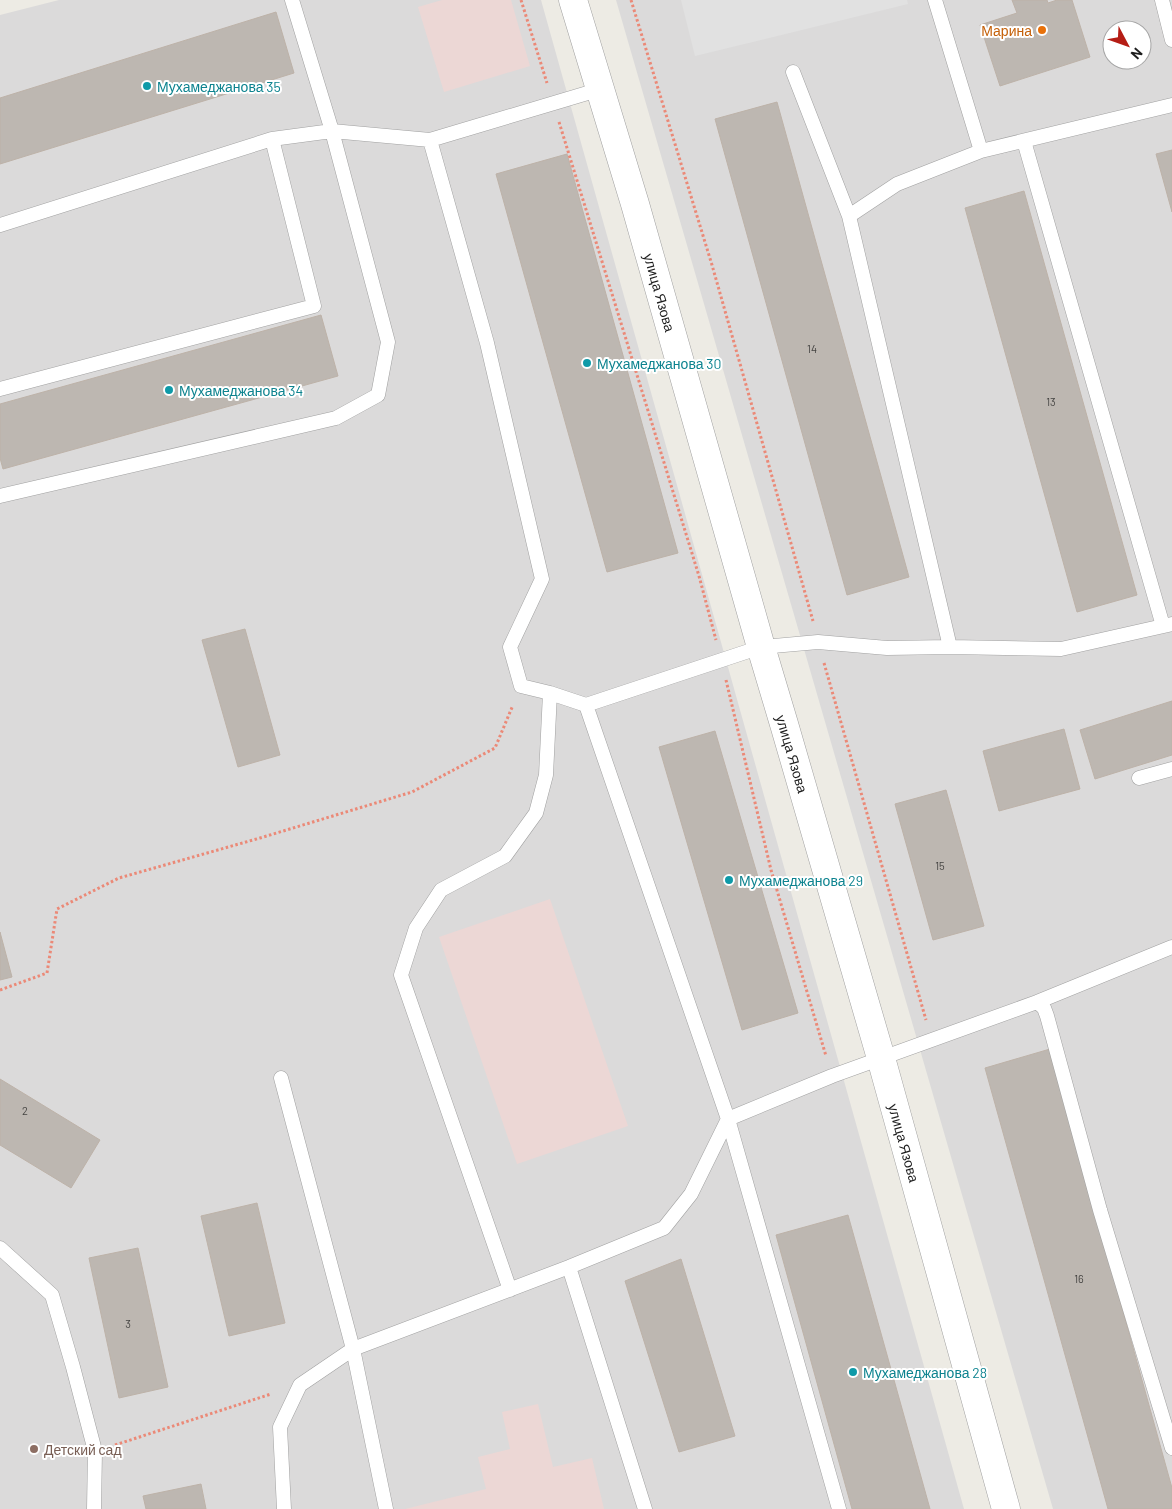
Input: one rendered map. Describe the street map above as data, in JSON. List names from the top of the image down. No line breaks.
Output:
{"streets":{"street":["улица Язова"]},"places":["Марина","Мухамеджанова 35","Мухамеджанова 30","Мухамеджанова 34","Мухамеджанова 29","Мухамеджанова 28","Детский сад"],"house_numbers":["14","13","15","2","16","3"],"north":"bottom right"}
